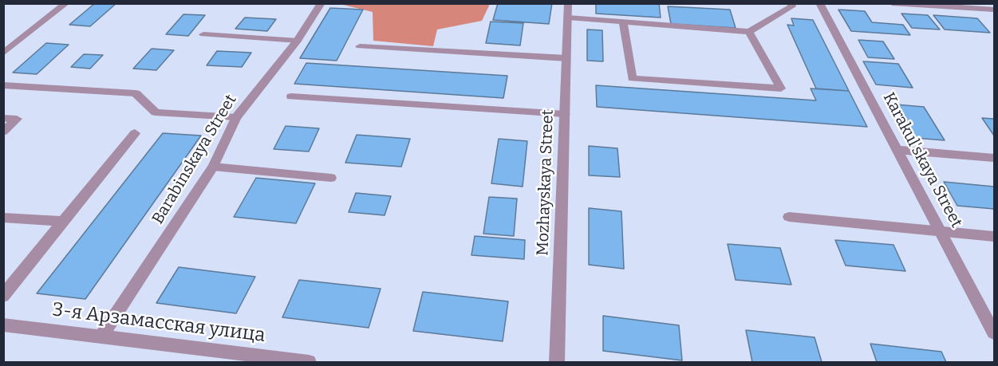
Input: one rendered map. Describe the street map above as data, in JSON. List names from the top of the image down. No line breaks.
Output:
{"streets":{"street":["Barabinskaya Street","Karakul'skaya Street","Mozhayskaya Street","3-я Арзамасская улица"]},"crossings":[["Barabinskaya Street","3-я Арзамасская улица"]]}
